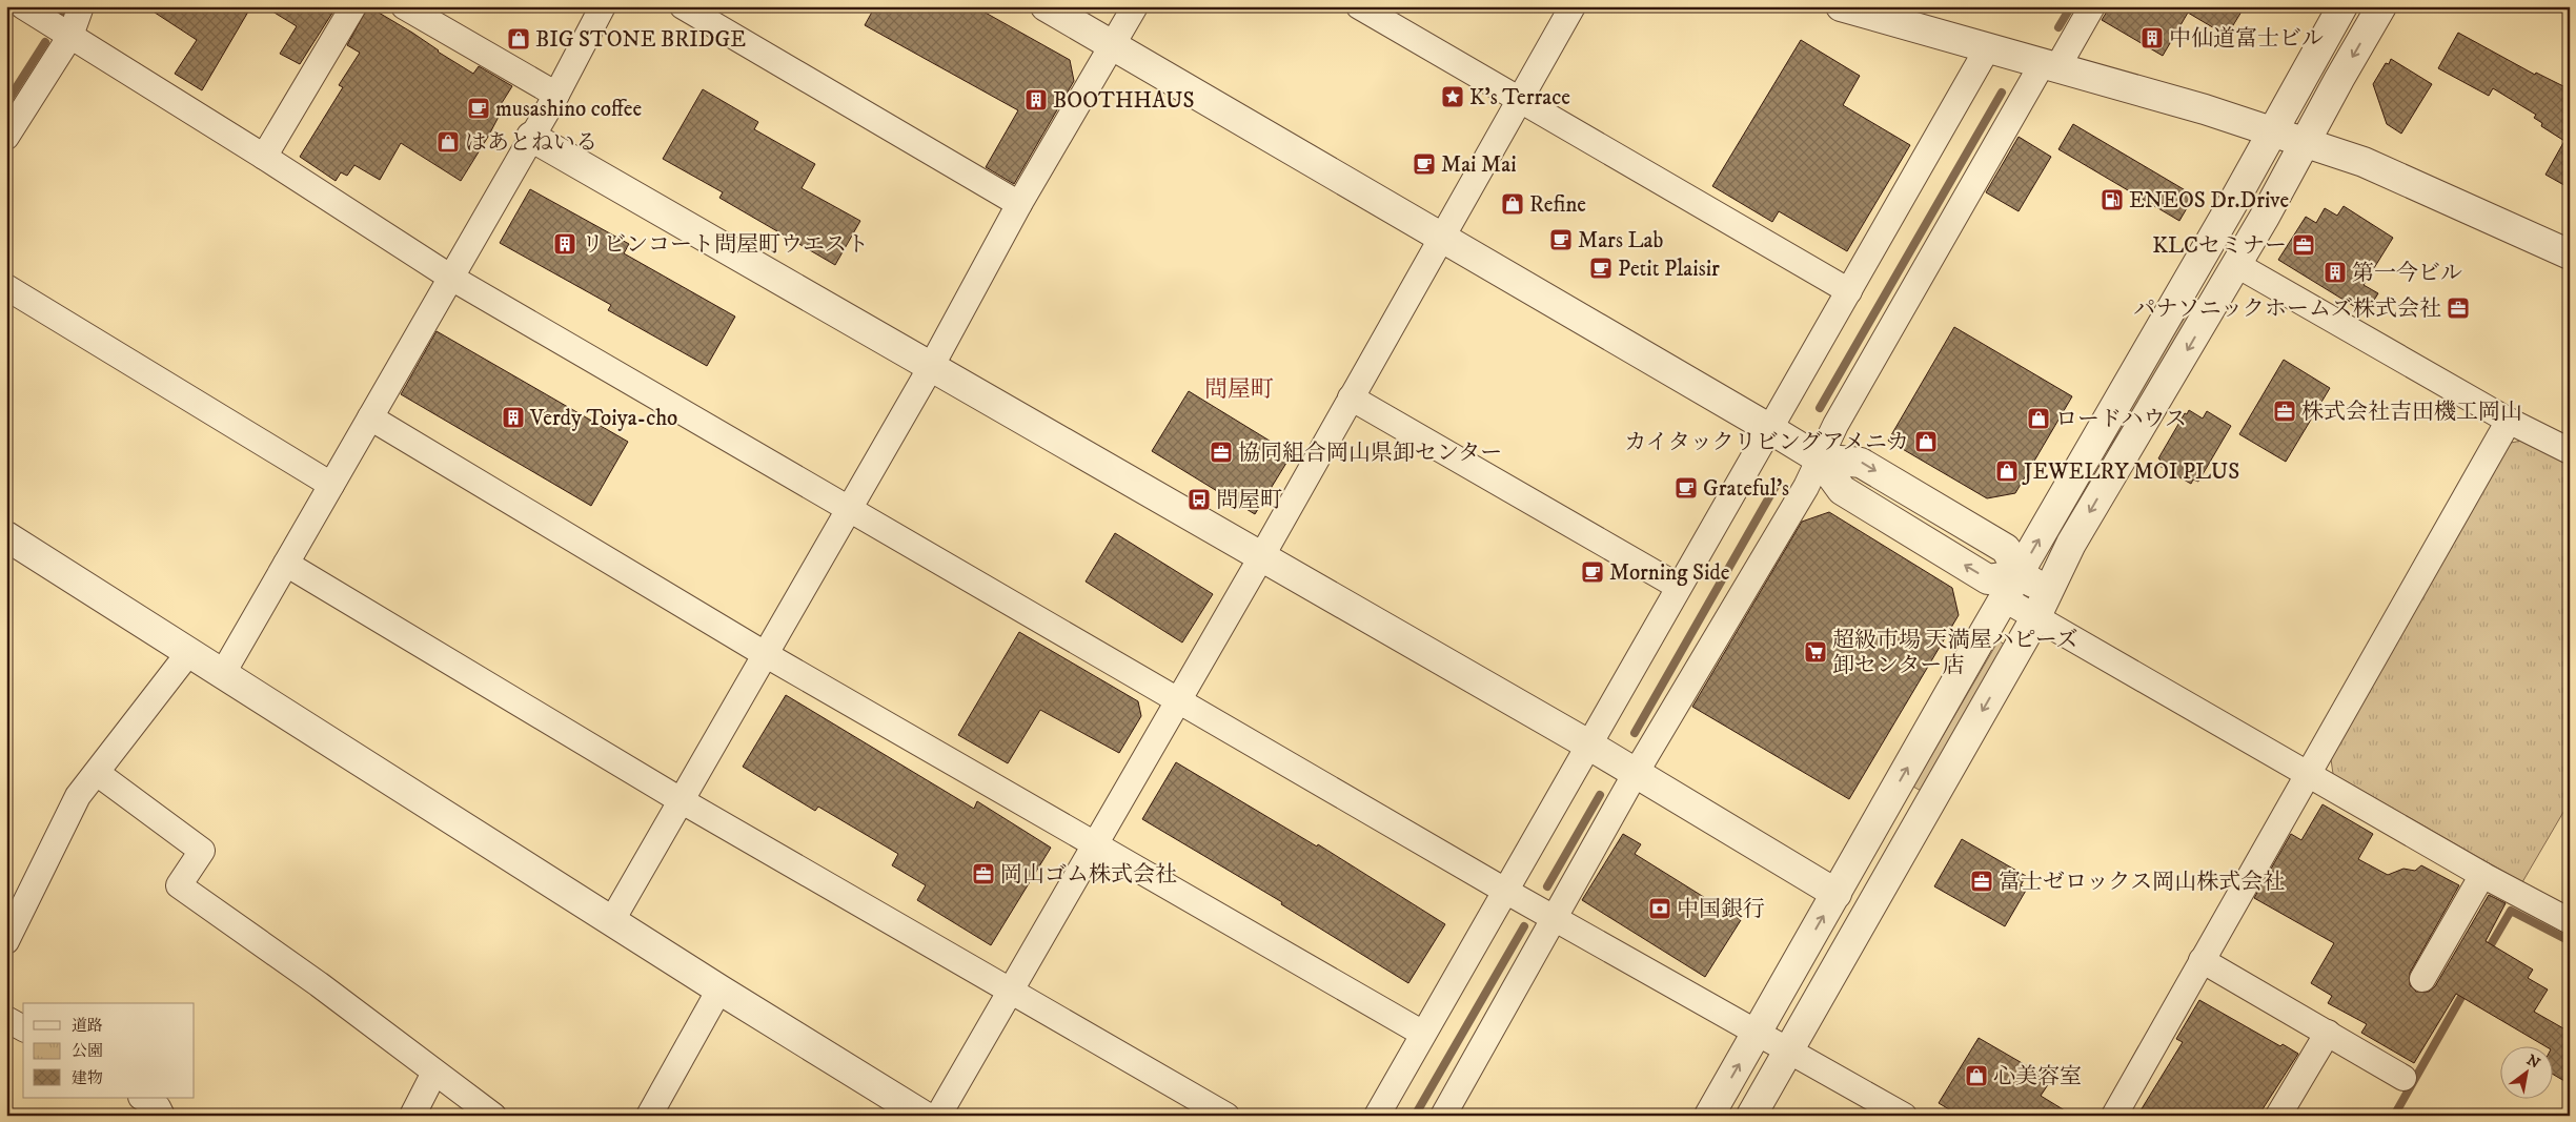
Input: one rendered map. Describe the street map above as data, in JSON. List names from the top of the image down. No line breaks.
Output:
{"districts":["問屋町"],"places":{"building":["中仙道富士ビル","BOOTHHAUS","リビンコート問屋町ウエスト","第一今ビル","Verdy Toiya-cho"],"shop":["BIG STONE BRIDGE","はあとねいる","Refine","ロードハウス","カイタックリビングアメニカ","JEWELRY MOI PLUS","心美容室"],"place":["K's Terrace"],"cafe":["musashino coffee","Mai Mai","Mars Lab","Petit Plaisir","Grateful's","Morning Side"],"fuel station":["ENEOS Dr.Drive"],"office":["KLCセミナー","パナソニックホームズ株式会社","株式会社吉田機工岡山","協同組合岡山県卸センター","岡山ゴム株式会社","富士ゼロックス岡山株式会社"],"bus stop":["問屋町"],"supermarket":["超級市場 天満屋ハピーズ 卸センター店"],"bank":["中国銀行"]},"legend":["道路","公園","建物"],"north":"top right"}
